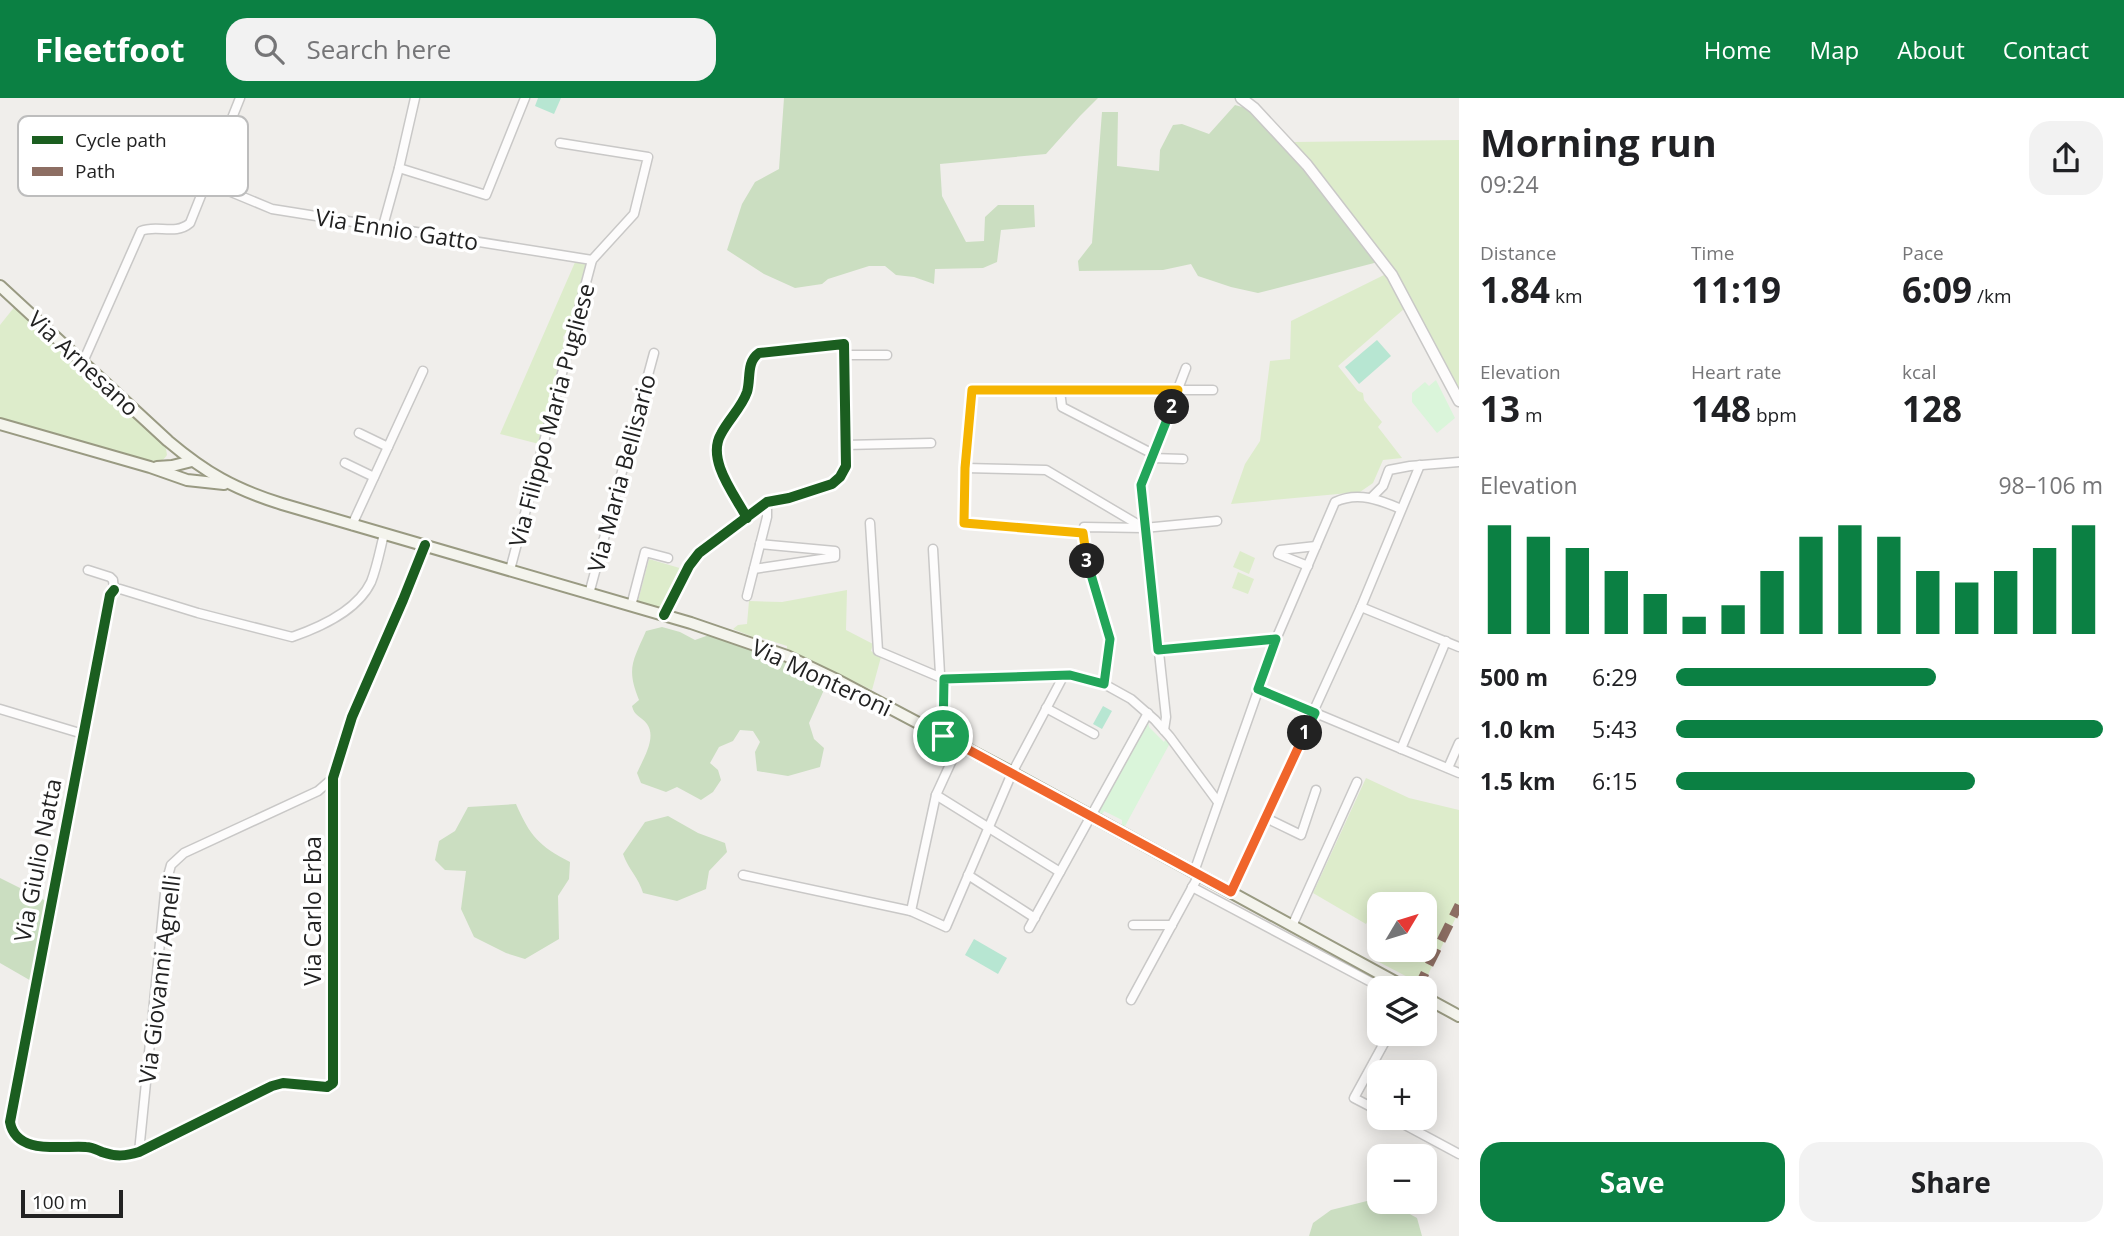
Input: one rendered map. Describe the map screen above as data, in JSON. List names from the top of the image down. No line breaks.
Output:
{"streets":{"main road":["Via Arnesano","Via Monteroni"],"street":["Via Ennio Gatto","Via Filippo Maria Pugliese","Via Maria Bellisario","Via Giulio Natta","Via Carlo Erba","Via Giovanni Agnelli"]},"crossings":[["Via Ennio Gatto","Via Filippo Maria Pugliese"],["Via Arnesano","Via Monteroni"],["Via Filippo Maria Pugliese","Via Monteroni"],["Via Maria Bellisario","Via Monteroni"],["Via Monteroni","Via Carlo Erba"],["Via Giulio Natta","Via Carlo Erba"],["Via Giulio Natta","Via Giovanni Agnelli"],["Via Carlo Erba","Via Giovanni Agnelli"]],"legend":["Cycle path","Path"],"scale_bar":"100 m","north":"top right","page":{"header":"Fleetfoot","search":"Search here","nav":["Home","Map","About","Contact"],"heading":["Morning run","09:24"],"stats":[["Distance","1.84 km"],["Time","11:19"],["Pace","6:09 /km"],["Elevation","13 m"],["Heart rate","148 bpm"],["kcal","128"]],"pins":["2","3","1"],"chart":["Elevation","98–106 m"],"list":[{"name":"500 m","note":"6:29"},{"name":"1.0 km","note":"5:43"},{"name":"1.5 km","note":"6:15"}],"map_buttons":["+","−"],"buttons":["Save","Share"],"scale":"100 m"}}
